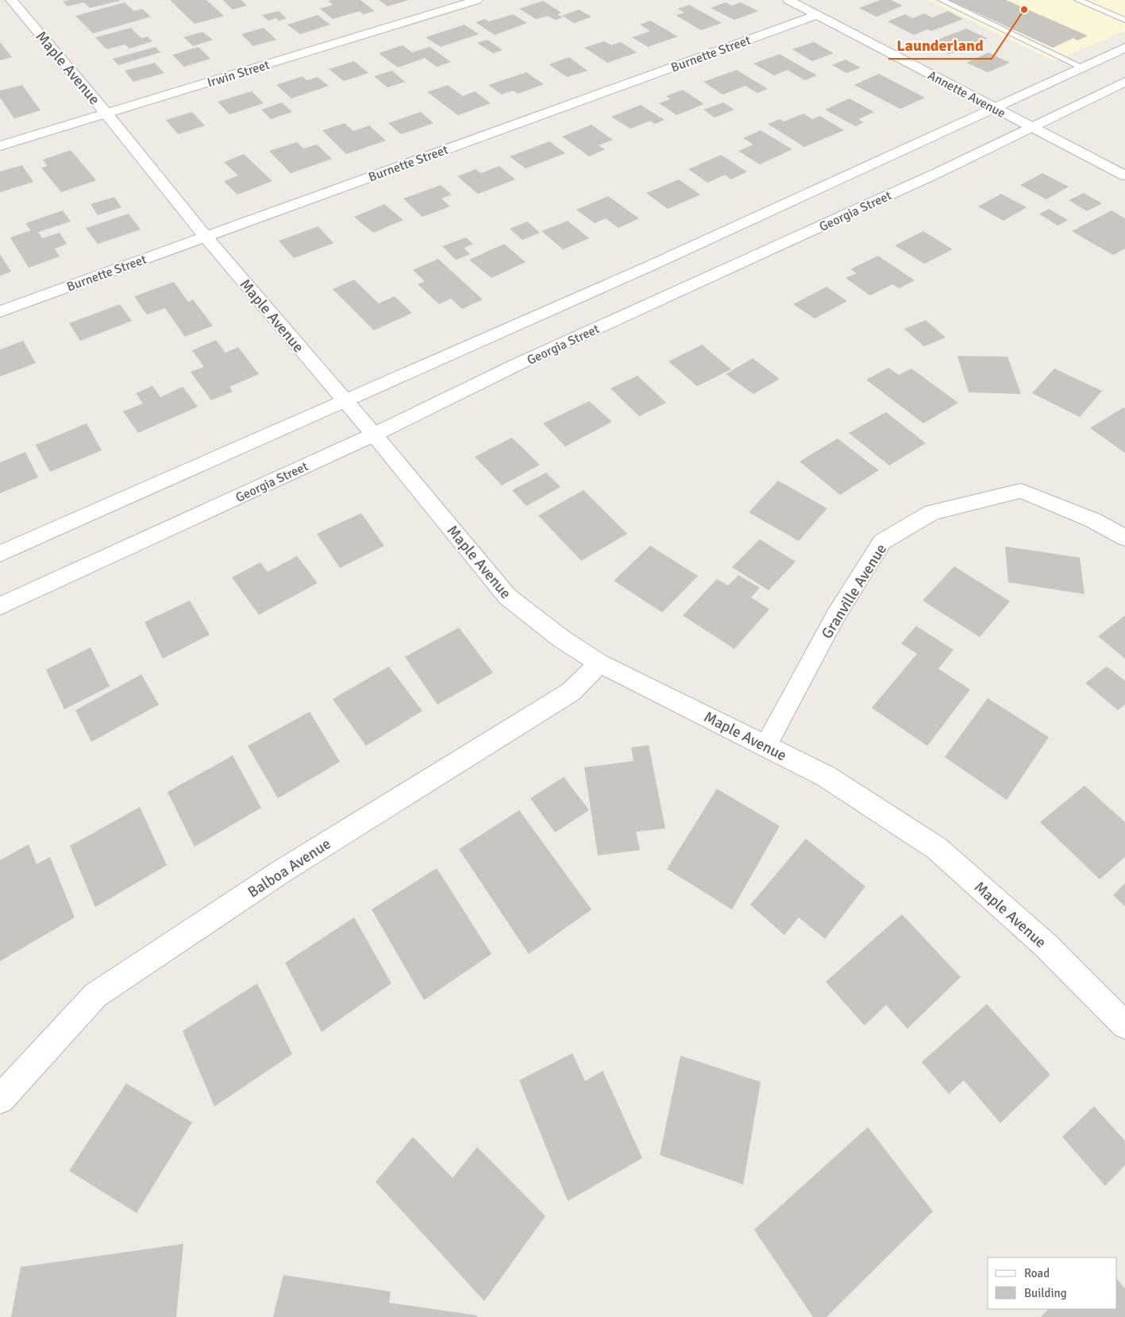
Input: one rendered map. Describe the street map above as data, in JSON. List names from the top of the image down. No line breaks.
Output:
{"streets":{"street":["Burnette Street","Maple Avenue","Irwin Street","Annette Avenue","Georgia Street","Granville Avenue","Balboa Avenue"]},"crossings":[["Burnette Street","Maple Avenue"],["Burnette Street","Annette Avenue"],["Maple Avenue","Irwin Street"],["Maple Avenue","Georgia Street"],["Maple Avenue","Granville Avenue"],["Maple Avenue","Balboa Avenue"],["Annette Avenue","Georgia Street"]],"places":["Launderland"],"legend":["Road","Building"]}
